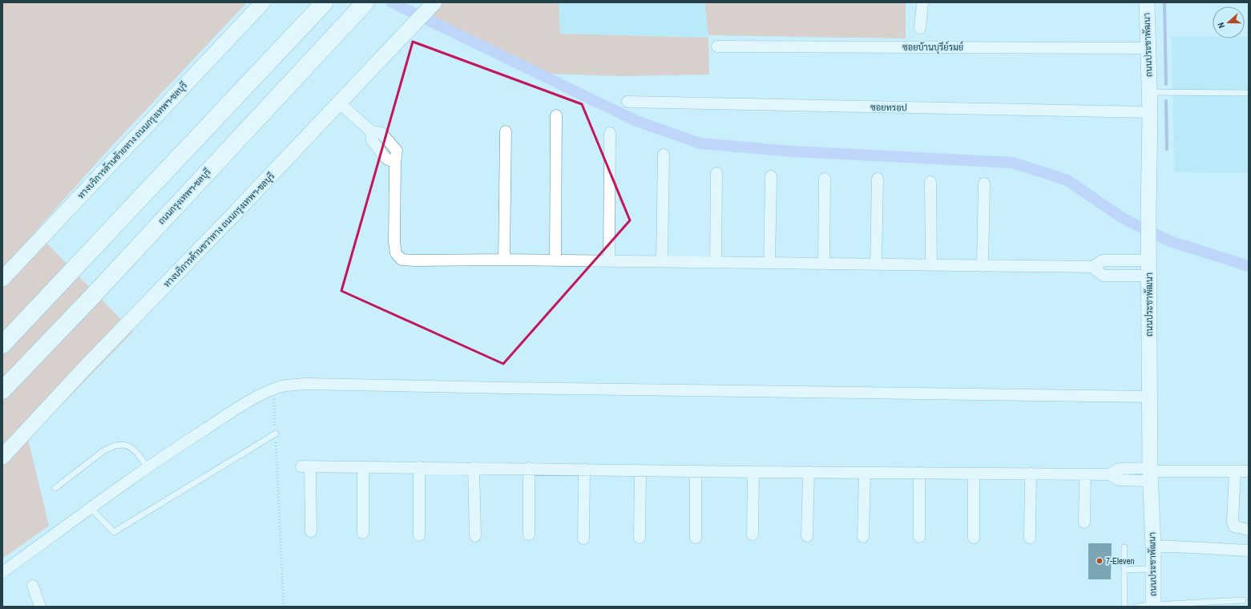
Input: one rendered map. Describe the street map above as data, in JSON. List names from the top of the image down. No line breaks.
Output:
{"streets":{"highway":["ถนนกรุงเทพฯ-ชลบุรี"],"main road":["ถนนประชาพัฒนา","ทางบริการด้านซ้ายทาง ถนนกรุงเทพฯ-ชลบุรี","ทางบริการด้านขวาทาง ถนนกรุงเทพฯ-ชลบุรี"],"street":["ซอยบ้านบุรีย์รมย์","ซอยทรอป"]},"crossings":[["ถนนประชาพัฒนา","ซอยบ้านบุรีย์รมย์"],["ถนนประชาพัฒนา","ซอยทรอป"]],"places":["7-Eleven"],"north":"left"}
